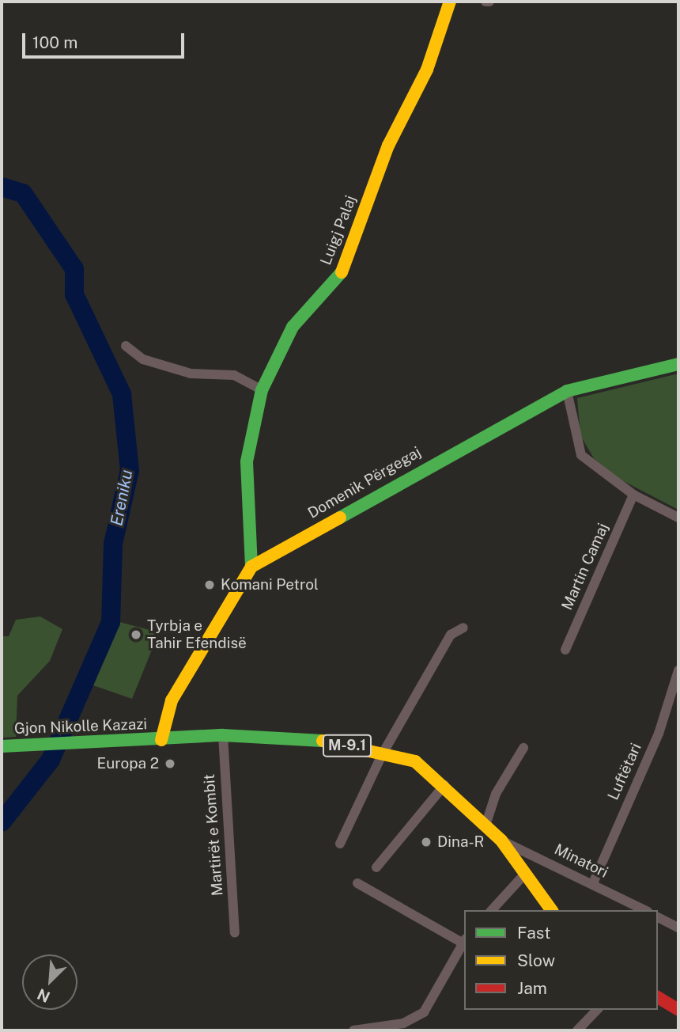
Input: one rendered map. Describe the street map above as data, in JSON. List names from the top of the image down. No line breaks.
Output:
{"streets":{"main road":["Luigj Palaj","Domenik Përgegaj","Gjon Nikolle Kazazi","M-9.1"],"street":["Martin Camaj","Luftëtari","Martirët e Kombit","Minatori"]},"crossings":[["Luigj Palaj","Domenik Përgegaj"],["Domenik Përgegaj","Gjon Nikolle Kazazi"],["Domenik Përgegaj","M-9.1"],["Gjon Nikolle Kazazi","M-9.1"],["M-9.1","Martirët e Kombit"],["M-9.1","Minatori"],["Luftëtari","Minatori"]],"water":["Ereniku"],"places":["Komani Petrol","Tyrbja e Tahir Efendisë","Europa 2","Dina-R"],"legend":["Fast","Slow","Jam"],"scale_bar":"100 m","north":"bottom left"}
